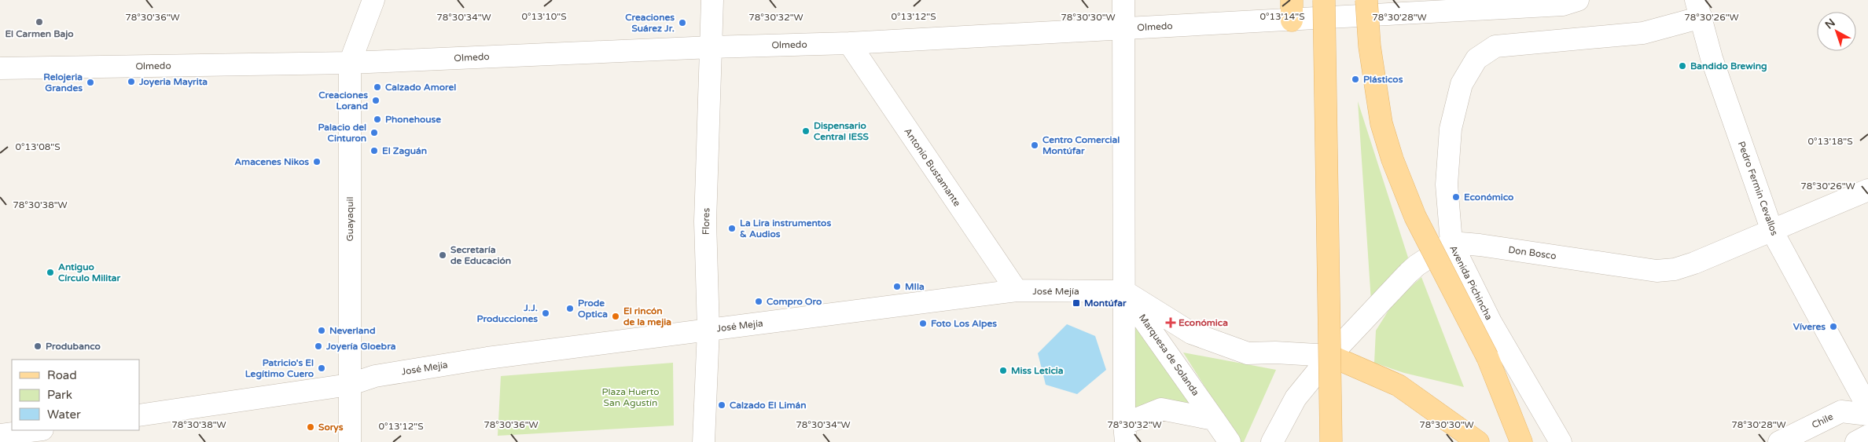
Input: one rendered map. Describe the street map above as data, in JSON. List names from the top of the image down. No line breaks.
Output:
{"streets":{"main road":["Avenida Pichincha"],"street":["Olmedo","Antonio Bustamante","Pedro Fermin Cevallos","Guayaquil","Flores","Don Bosco","José Mejía","Marquesa de Solanda","Chile"]},"crossings":[["Olmedo","Antonio Bustamante"],["Olmedo","Guayaquil"],["Olmedo","Flores"],["Antonio Bustamante","José Mejía"],["Pedro Fermin Cevallos","Don Bosco"],["Pedro Fermin Cevallos","Avenida Pichincha"],["Guayaquil","José Mejía"],["Flores","José Mejía"],["Don Bosco","Avenida Pichincha"],["José Mejía","Marquesa de Solanda"]],"parks":["Plaza Huerto San Agustín"],"places":{"other":["El Carmen Bajo","Creaciones Suárez Jr.","Bandido Brewing","Plásticos","Joyeria Mayrita","Relojeria Grandes","Calzado Amorel","Creaciones Lorand","Phonehouse","Dispensario Central IESS","Palacio del Cinturon","Centro Comercial Montúfar","El Zaguán","Amacenes Nikos","Económico","La Lira instrumentos & Audios","Secretaría de Educación","Antiguo Círculo Militar","MIla","Compro Oro","Prode Optica","J.J. Producciones","El rincón de la mejia","Foto Los Alpes","Víveres","Neverland","Produbanco","Joyería Gloebra","Patricio's El Legítimo Cuero","Miss Leticia","Calzado El Limán","Sorys"],"transit":["Montúfar"],"health":["Económica"]},"legend":["Road","Park","Water"],"north":"top left","coordinates":["0°13'10\"S","0°13'12\"S","0°13'14\"S","78°30'34\"W","78°30'30\"W","78°30'26\"W","78°30'36\"W","78°30'32\"W","78°30'28\"W","0°13'18\"S","0°13'08\"S","78°30'38\"W"]}
